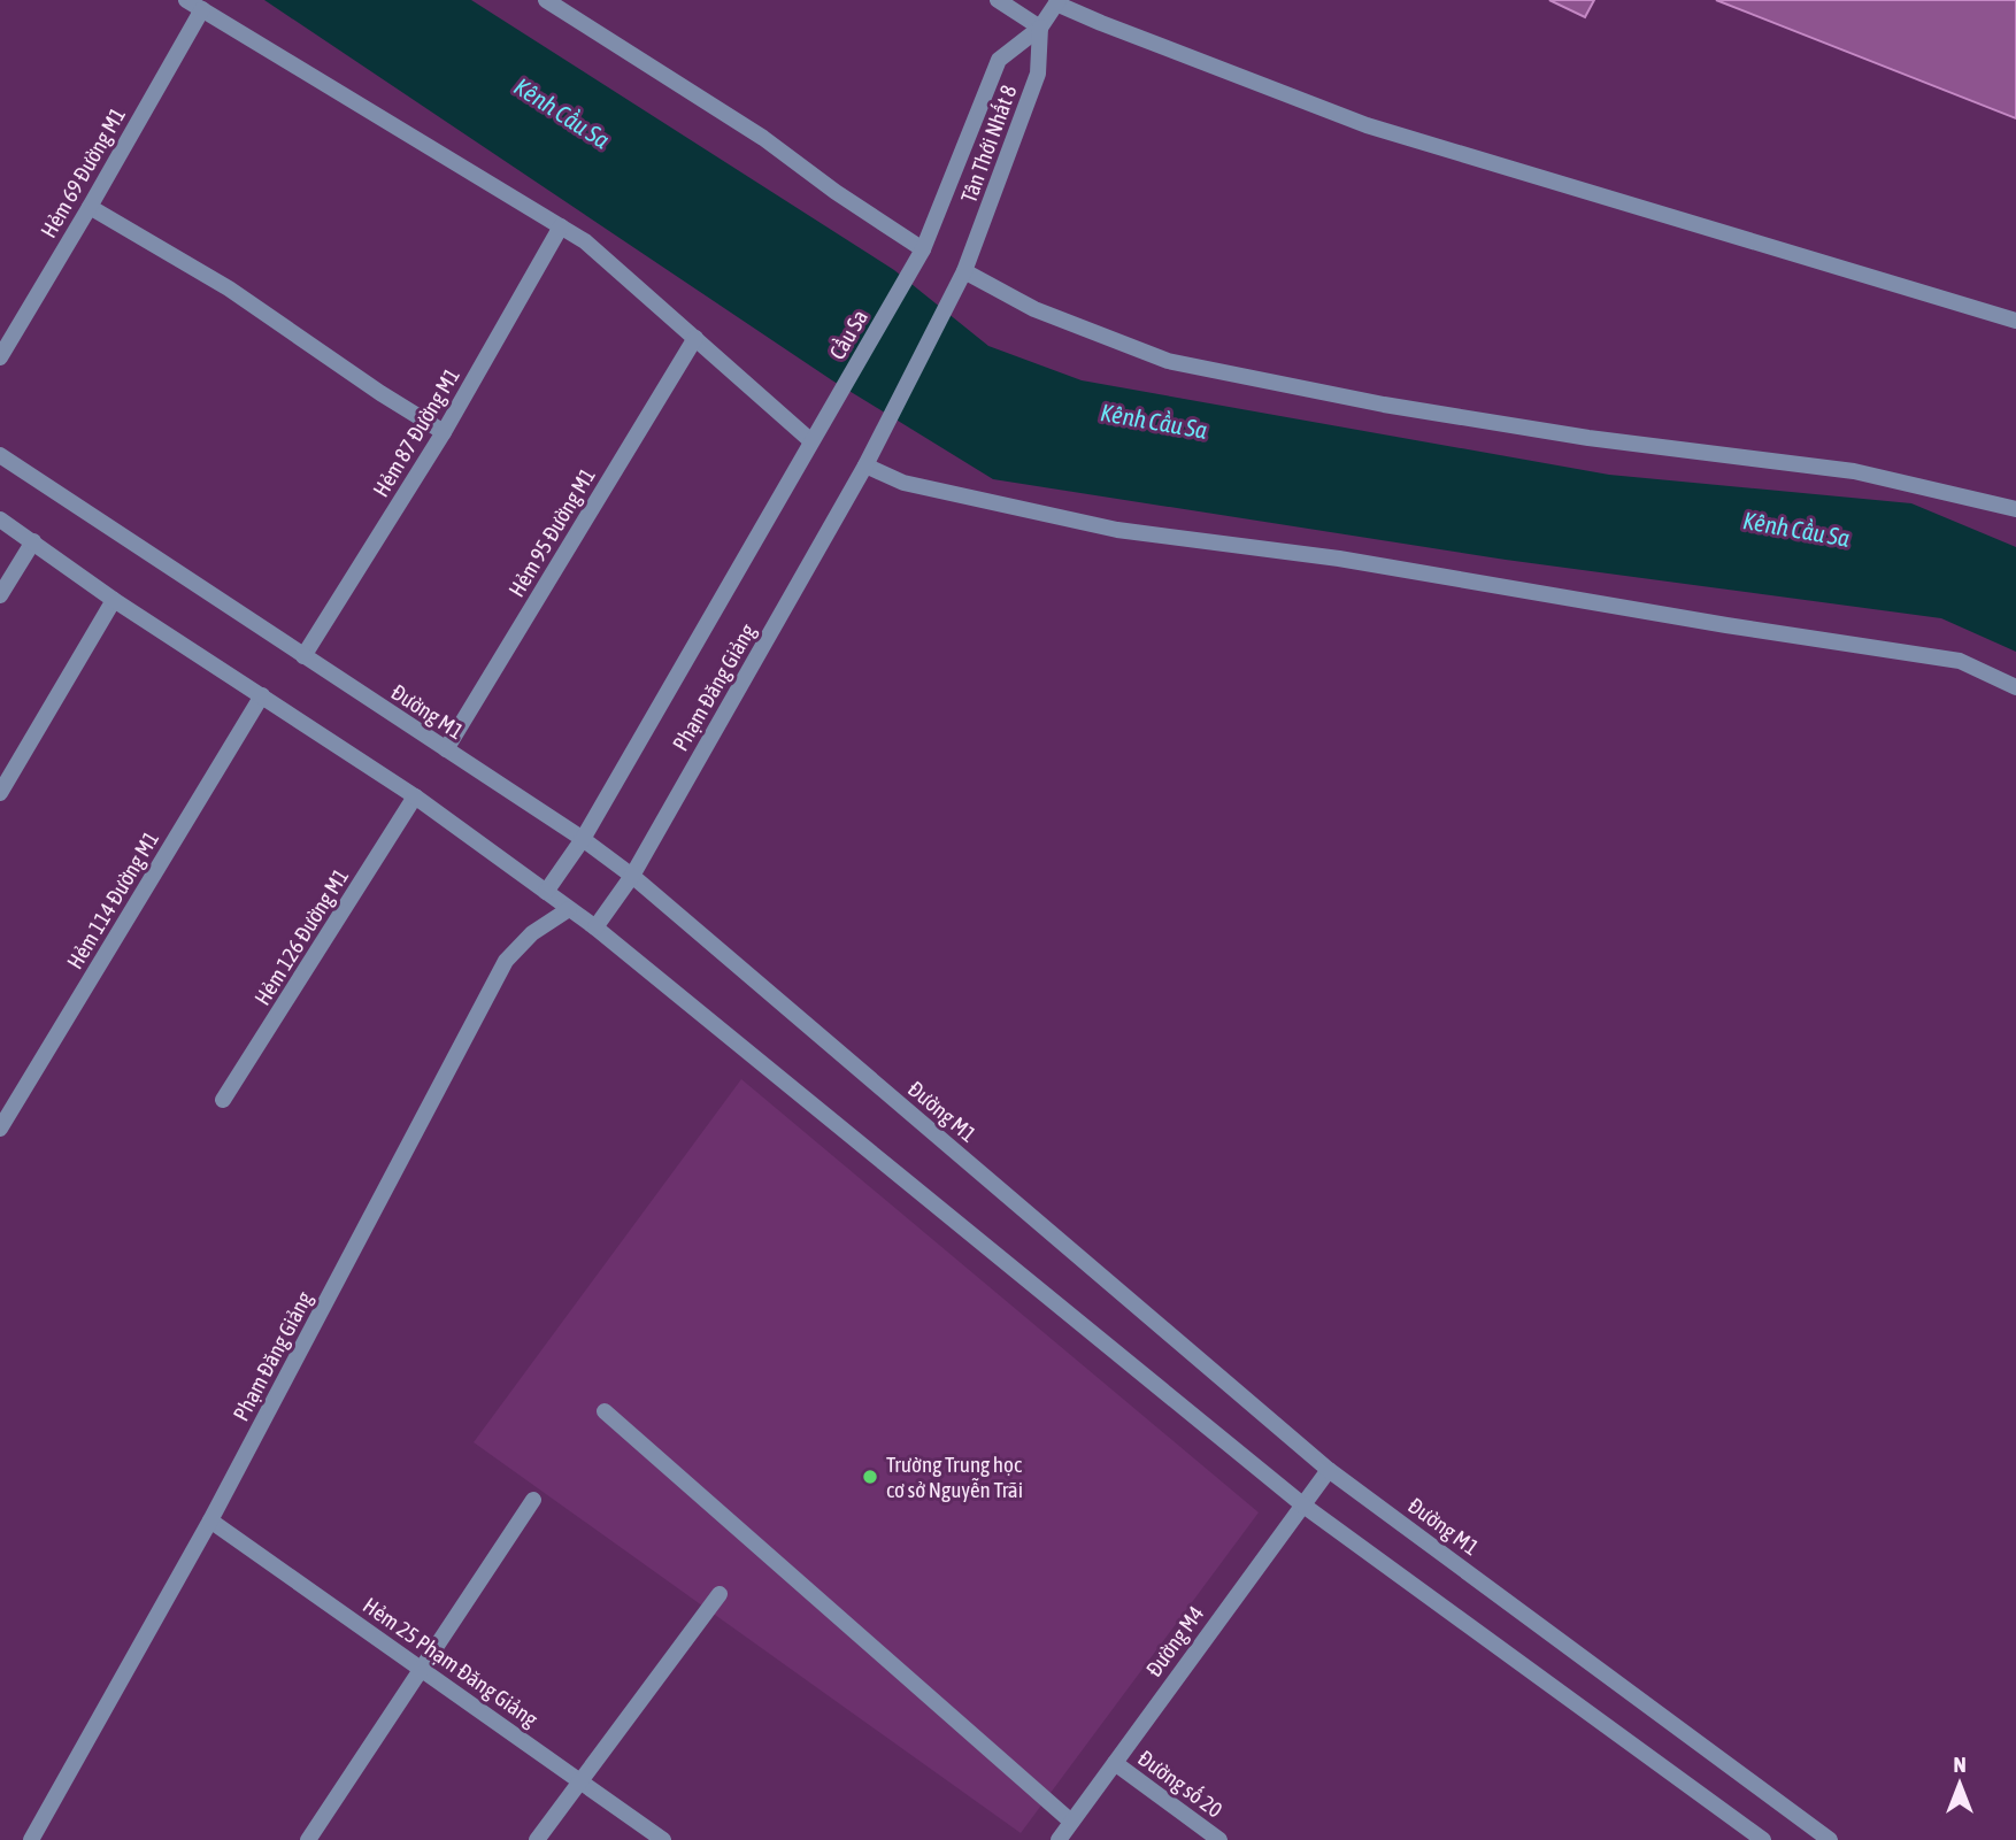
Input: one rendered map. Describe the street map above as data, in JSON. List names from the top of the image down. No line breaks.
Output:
{"streets":{"street":["Tân Thới Nhất 8","Hẻm 69 Đường M1","Cầu Sa","Hẻm 87 Đường M1","Hẻm 95 Đường M1","Phạm Đăng Giảng","Đường M1","Hẻm 114 Đường M1","Hẻm 126 Đường M1","Đường M4","Hẻm 25 Phạm Đăng Giảng","Đường số 20"]},"crossings":[["Tân Thới Nhất 8","Cầu Sa"],["Cầu Sa","Phạm Đăng Giảng"],["Hẻm 87 Đường M1","Đường M1"],["Hẻm 95 Đường M1","Đường M1"],["Phạm Đăng Giảng","Đường M1"],["Phạm Đăng Giảng","Hẻm 25 Phạm Đăng Giảng"],["Đường M1","Đường M4"],["Đường M4","Đường số 20"]],"water":["Kênh Cầu Sa"],"places":["Trường Trung học cơ sở Nguyễn Trãi"],"north":"top"}
